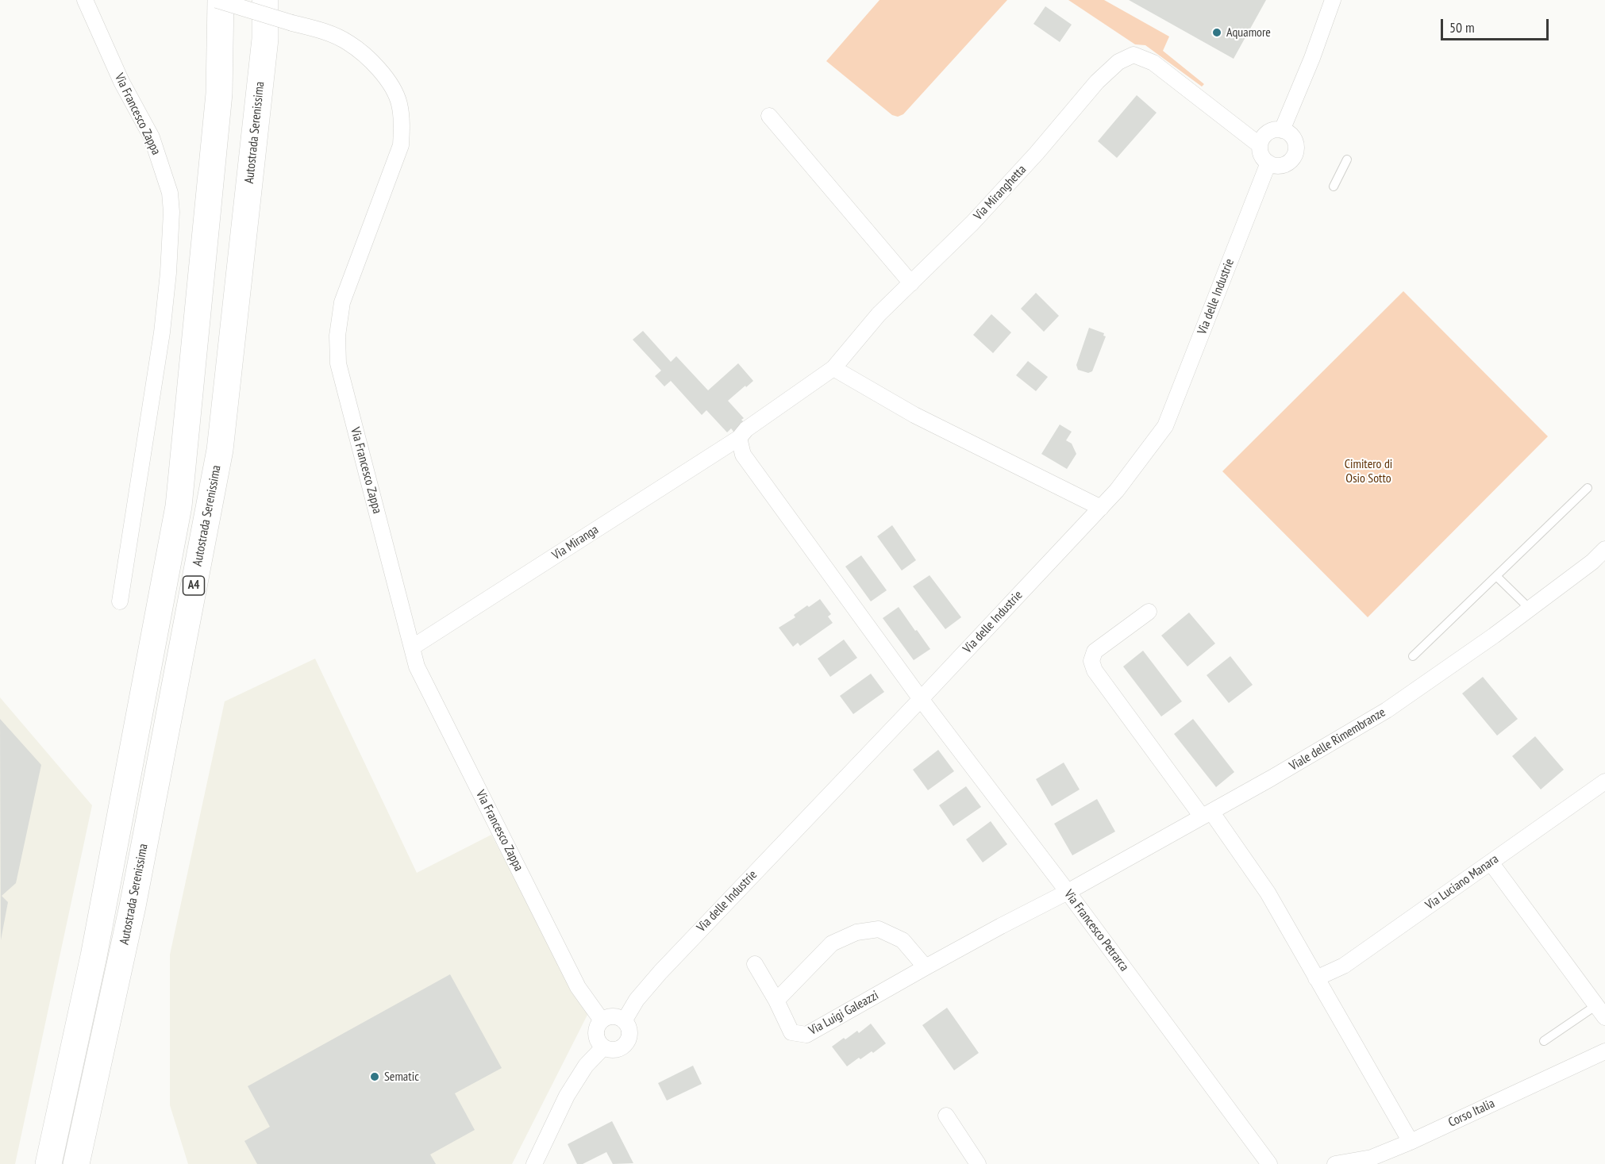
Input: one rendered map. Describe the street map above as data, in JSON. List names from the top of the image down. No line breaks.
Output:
{"streets":{"highway":["Autostrada Serenissima","A4"],"street":["Via Francesco Zappa","Via Miranghetta","Via delle Industrie","Via Miranga","Viale delle Rimembranze","Via Luciano Manara","Via Francesco Petrarca","Via Luigi Galeazzi","Corso Italia"]},"crossings":[["Via Francesco Zappa","Via delle Industrie"],["Via Francesco Zappa","Via Miranga"],["Via Miranghetta","Via delle Industrie"],["Via Miranghetta","Via Miranga"],["Via delle Industrie","Via Francesco Petrarca"],["Viale delle Rimembranze","Via Francesco Petrarca"],["Viale delle Rimembranze","Via Luigi Galeazzi"],["Via Francesco Petrarca","Via Luigi Galeazzi"]],"parks":["Cimitero di Osio Sotto"],"places":["Aquamore","Sematic"],"scale_bar":"50 m"}
